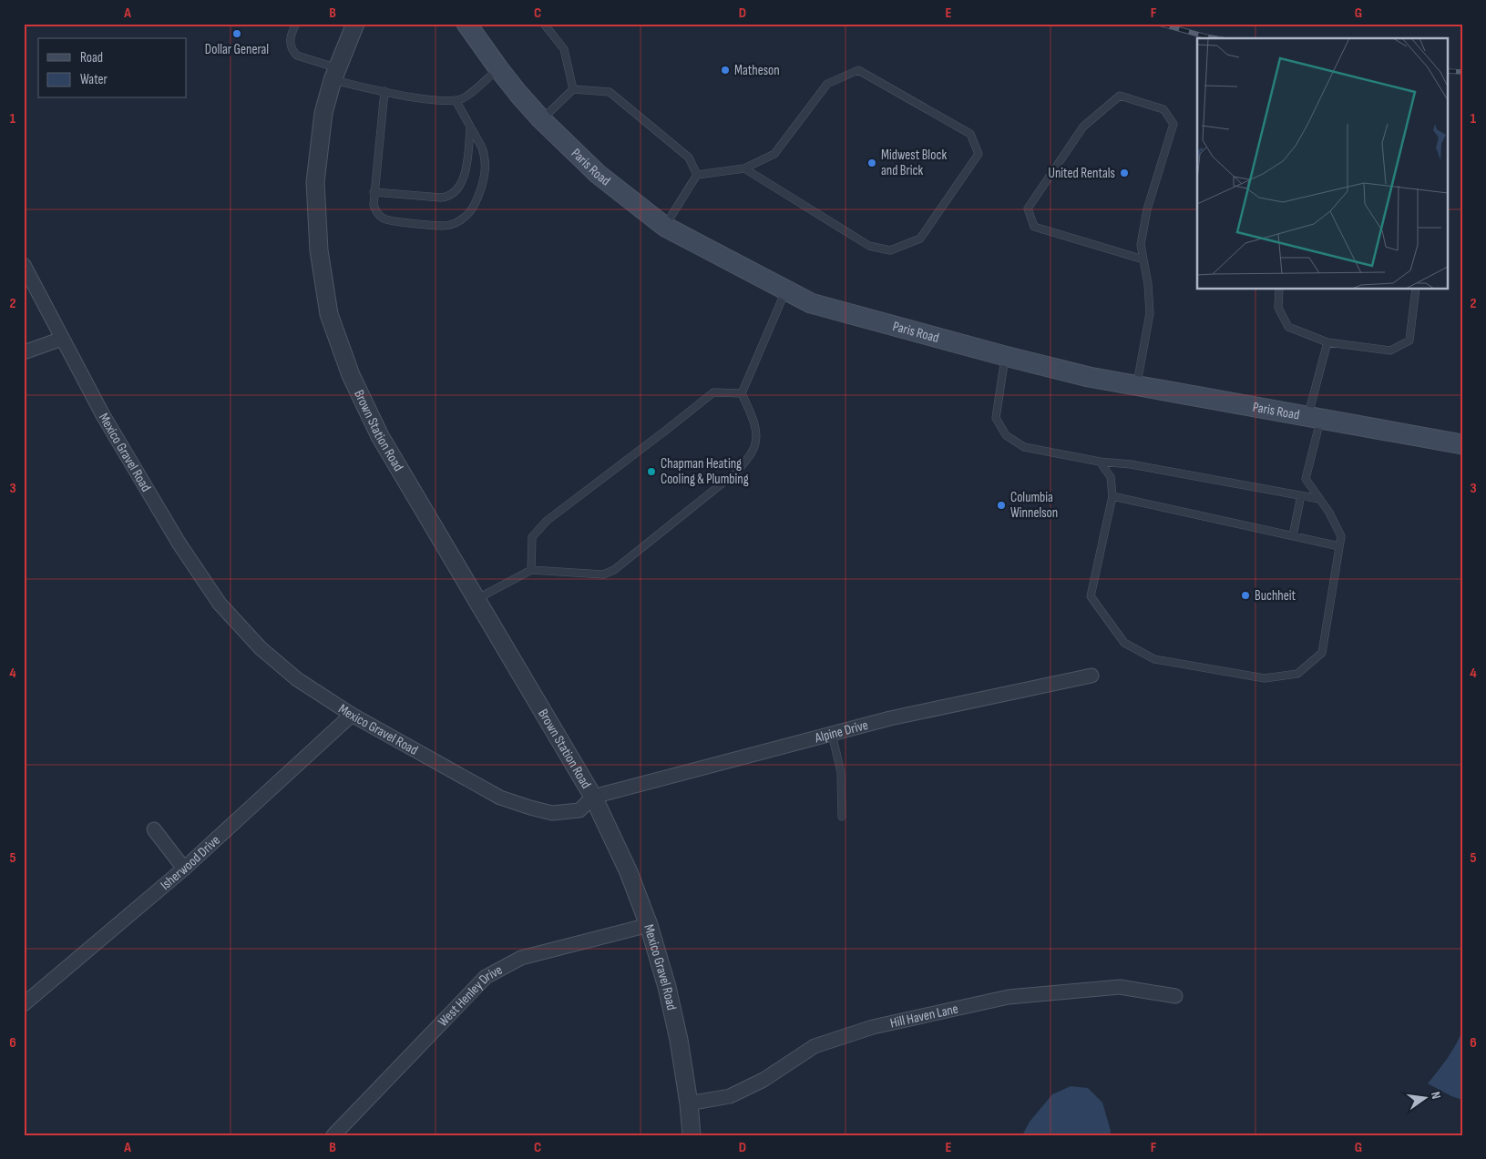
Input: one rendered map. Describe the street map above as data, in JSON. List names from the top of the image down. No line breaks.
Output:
{"streets":{"main road":["Paris Road"],"street":["Brown Station Road","Mexico Gravel Road","Alpine Drive","Isherwood Drive","West Henley Drive","Hill Haven Lane"]},"crossings":[["Brown Station Road","Mexico Gravel Road"],["Brown Station Road","Alpine Drive"],["Mexico Gravel Road","Alpine Drive"],["Mexico Gravel Road","Isherwood Drive"],["Mexico Gravel Road","West Henley Drive"],["Mexico Gravel Road","Hill Haven Lane"]],"places":["Dollar General","Matheson","Midwest Block and Brick","United Rentals","Chapman Heating Cooling & Plumbing","Columbia Winnelson","Buchheit"],"legend":["Road","Water"],"north":"right","grid":{"columns":["A","B","C","D","E","F","G"],"rows":["1","2","3","4","5","6"]}}
